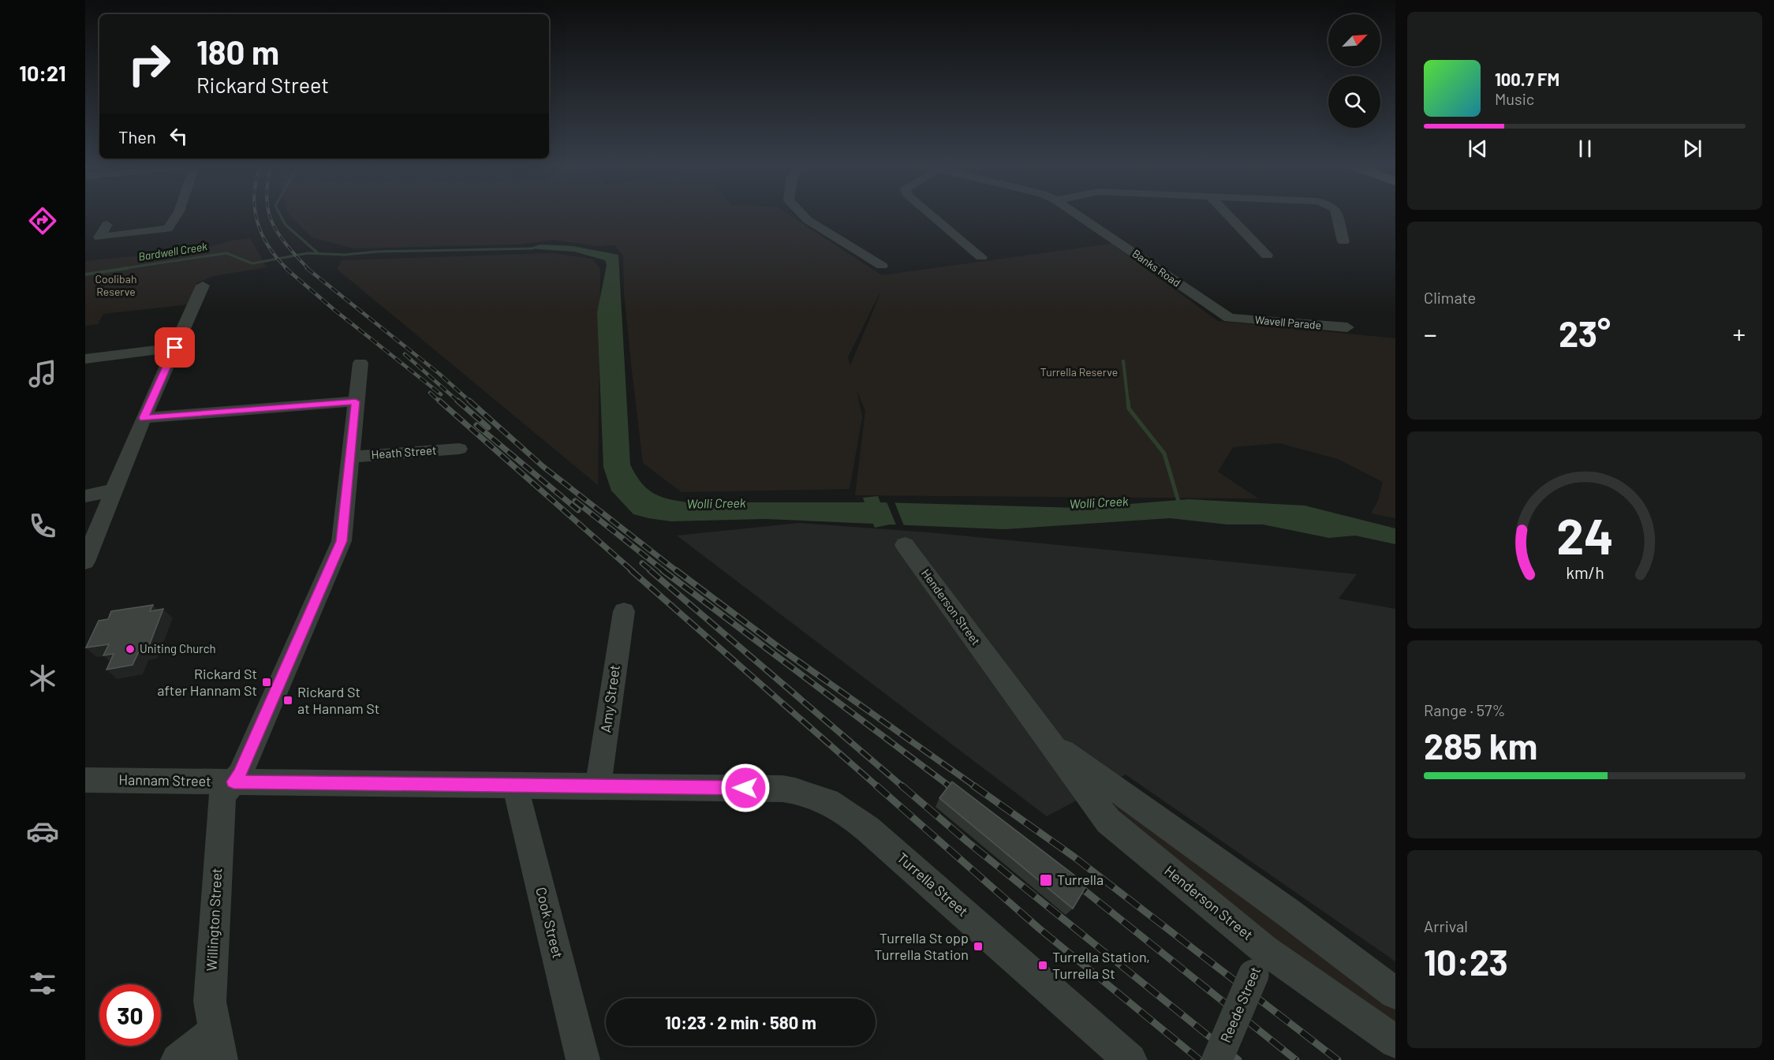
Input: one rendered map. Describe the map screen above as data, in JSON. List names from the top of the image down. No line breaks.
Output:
{"streets":{"street":["Banks Road","Wavell Parade","Heath Street","Henderson Street","Amy Street","Hannam Street","Turrella Street","Willington Street","Cook Street","Reede Street"]},"crossings":[["Banks Road","Wavell Parade"],["Heath Street","Willington Street"],["Henderson Street","Reede Street"],["Amy Street","Hannam Street"],["Hannam Street","Turrella Street"],["Hannam Street","Willington Street"],["Hannam Street","Cook Street"]],"water":["Bardwell Creek","Wolli Creek"],"parks":["Coolibah Reserve","Turrella Reserve"],"places":{"other":["Uniting Church"],"transit":["Rickard St after Hannam St","Rickard St at Hannam St","Turrella","Turrella St opp Turrella Station","Turrella Station, Turrella St"]},"north":"top right","page":{"tabs":"10:21","turn":["180 m","Rickard Street"],"song":["100.7 FM","Music"],"then":"Then","tile":["Climate",["Range · 57%","285 km"],["Arrival","10:23"]],"heat":["−","23°","+"],"limit":"30","trip":"10:23 · 2 min · 580 m","gauge":["24","km/h"]}}
